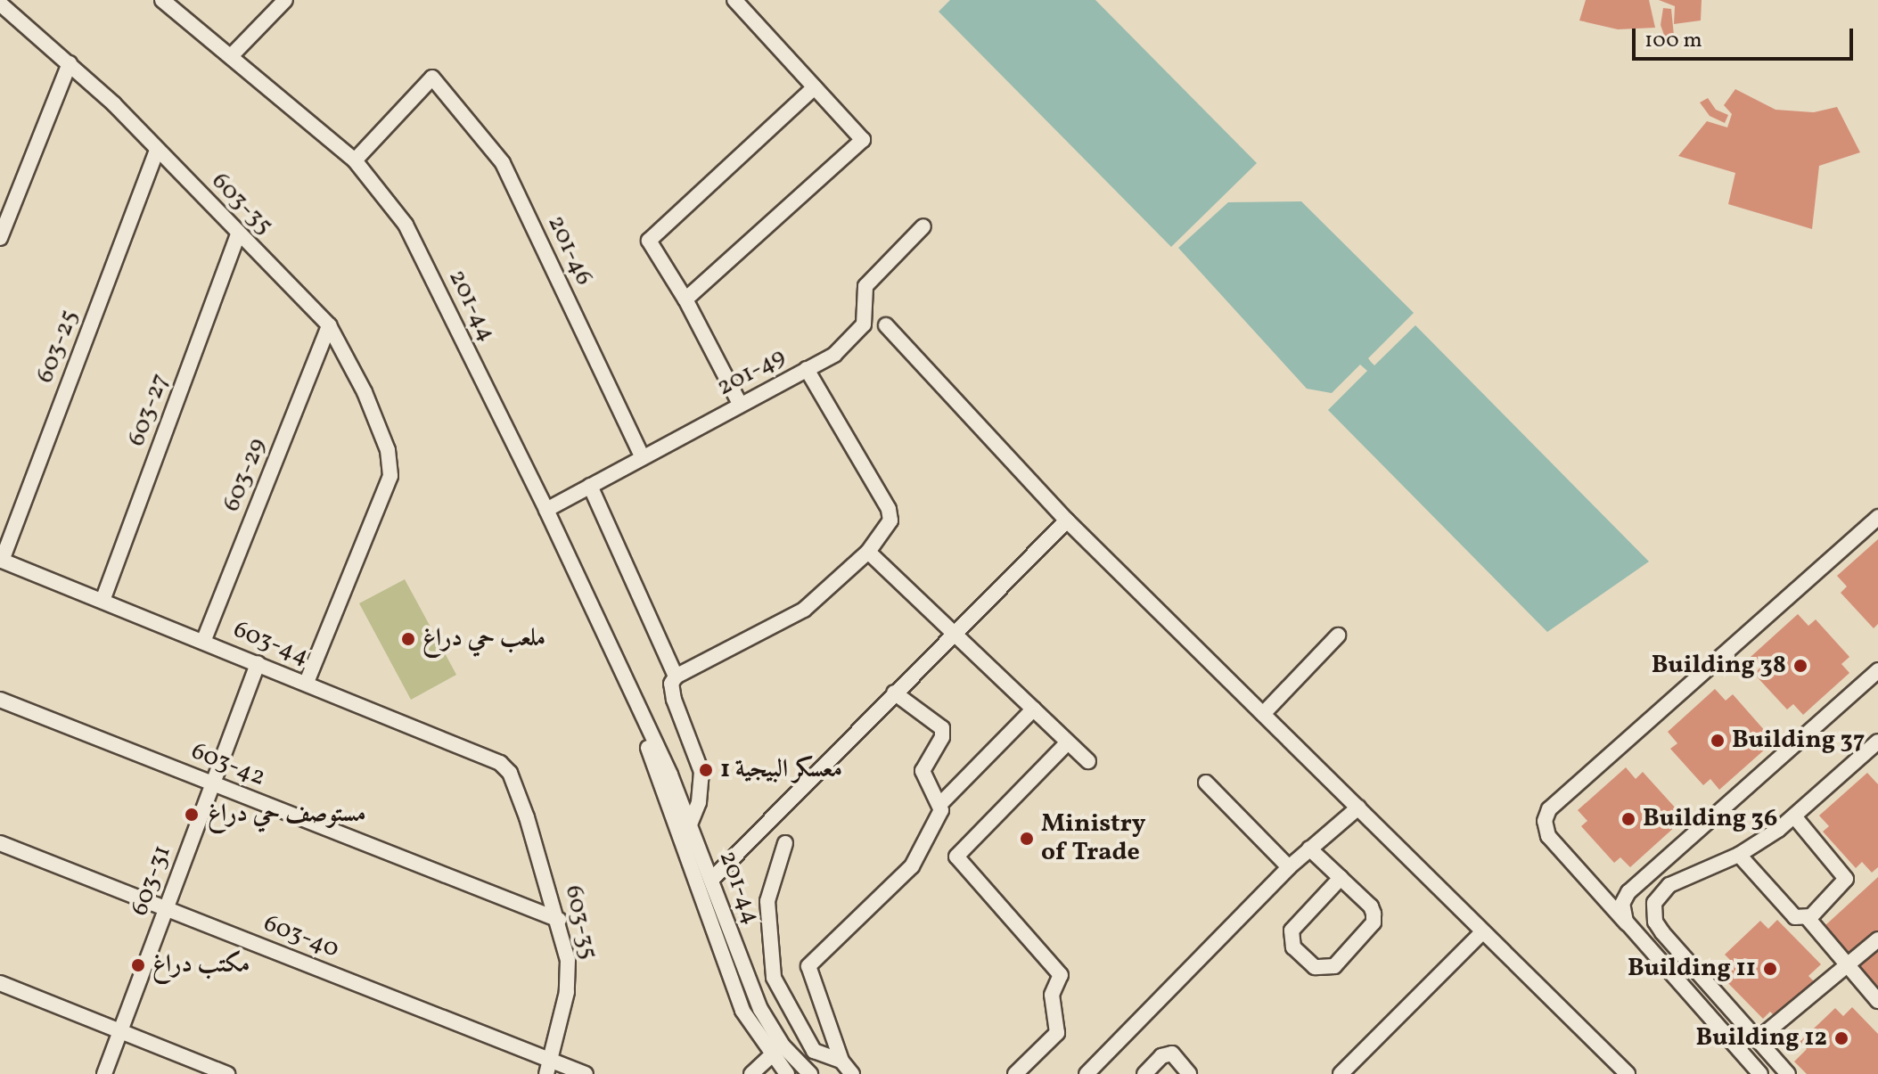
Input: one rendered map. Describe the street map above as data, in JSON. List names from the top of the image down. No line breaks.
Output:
{"streets":{"street":["603-35","201-46","201-44","603-25","201-49","603-27","603-29","603-44","603-42","603-31","603-40"]},"crossings":[["603-35","603-25"],["603-35","603-27"],["603-35","603-29"],["603-35","603-44"],["603-35","603-42"],["603-35","603-40"],["201-46","201-44"],["201-46","201-49"],["201-44","201-49"],["603-25","603-44"],["603-27","603-44"],["603-29","603-44"],["603-44","603-31"],["603-42","603-31"],["603-31","603-40"]],"places":["ملعب حي دراغ","Building 38","Building 37","معسكر البيجية 1","مستوصف حي دراغ","Building 36","Ministry of Trade","مكتب دراغ","Building 11","Building 12"],"scale_bar":"100 m"}
